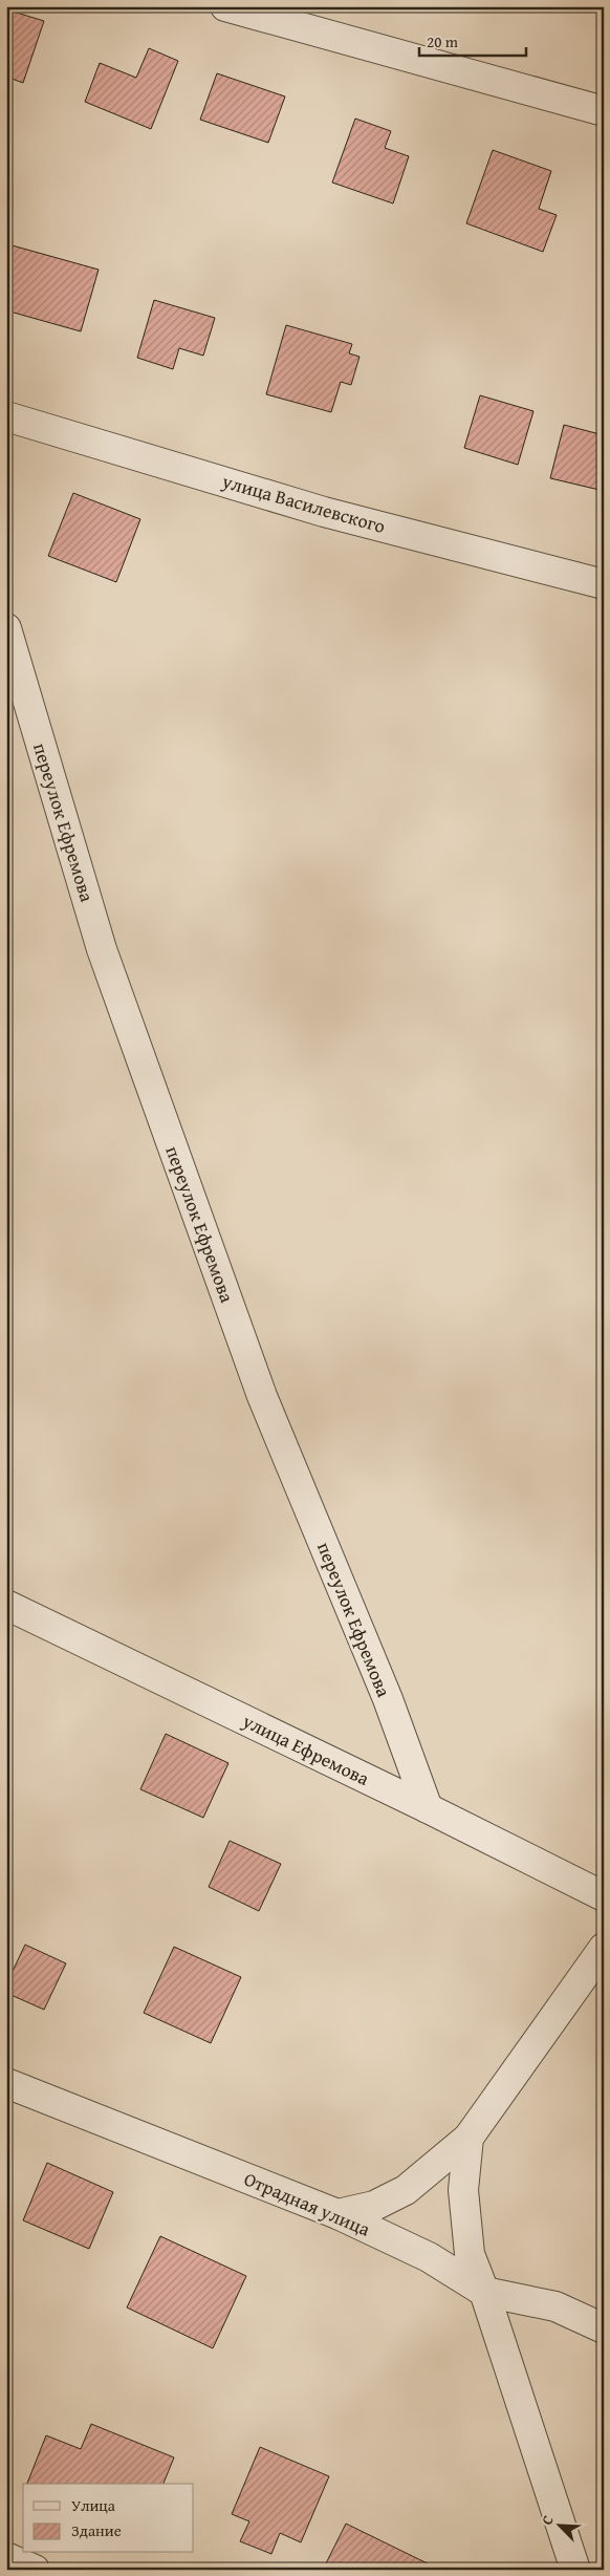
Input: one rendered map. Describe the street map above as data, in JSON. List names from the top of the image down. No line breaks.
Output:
{"streets":{"street":["улица Василевского","переулок Ефремова","улица Ефремова","Отрадная улица"]},"crossings":[["переулок Ефремова","улица Ефремова"]],"legend":["Улица","Здание"],"scale_bar":"20 m","north":"top left"}
